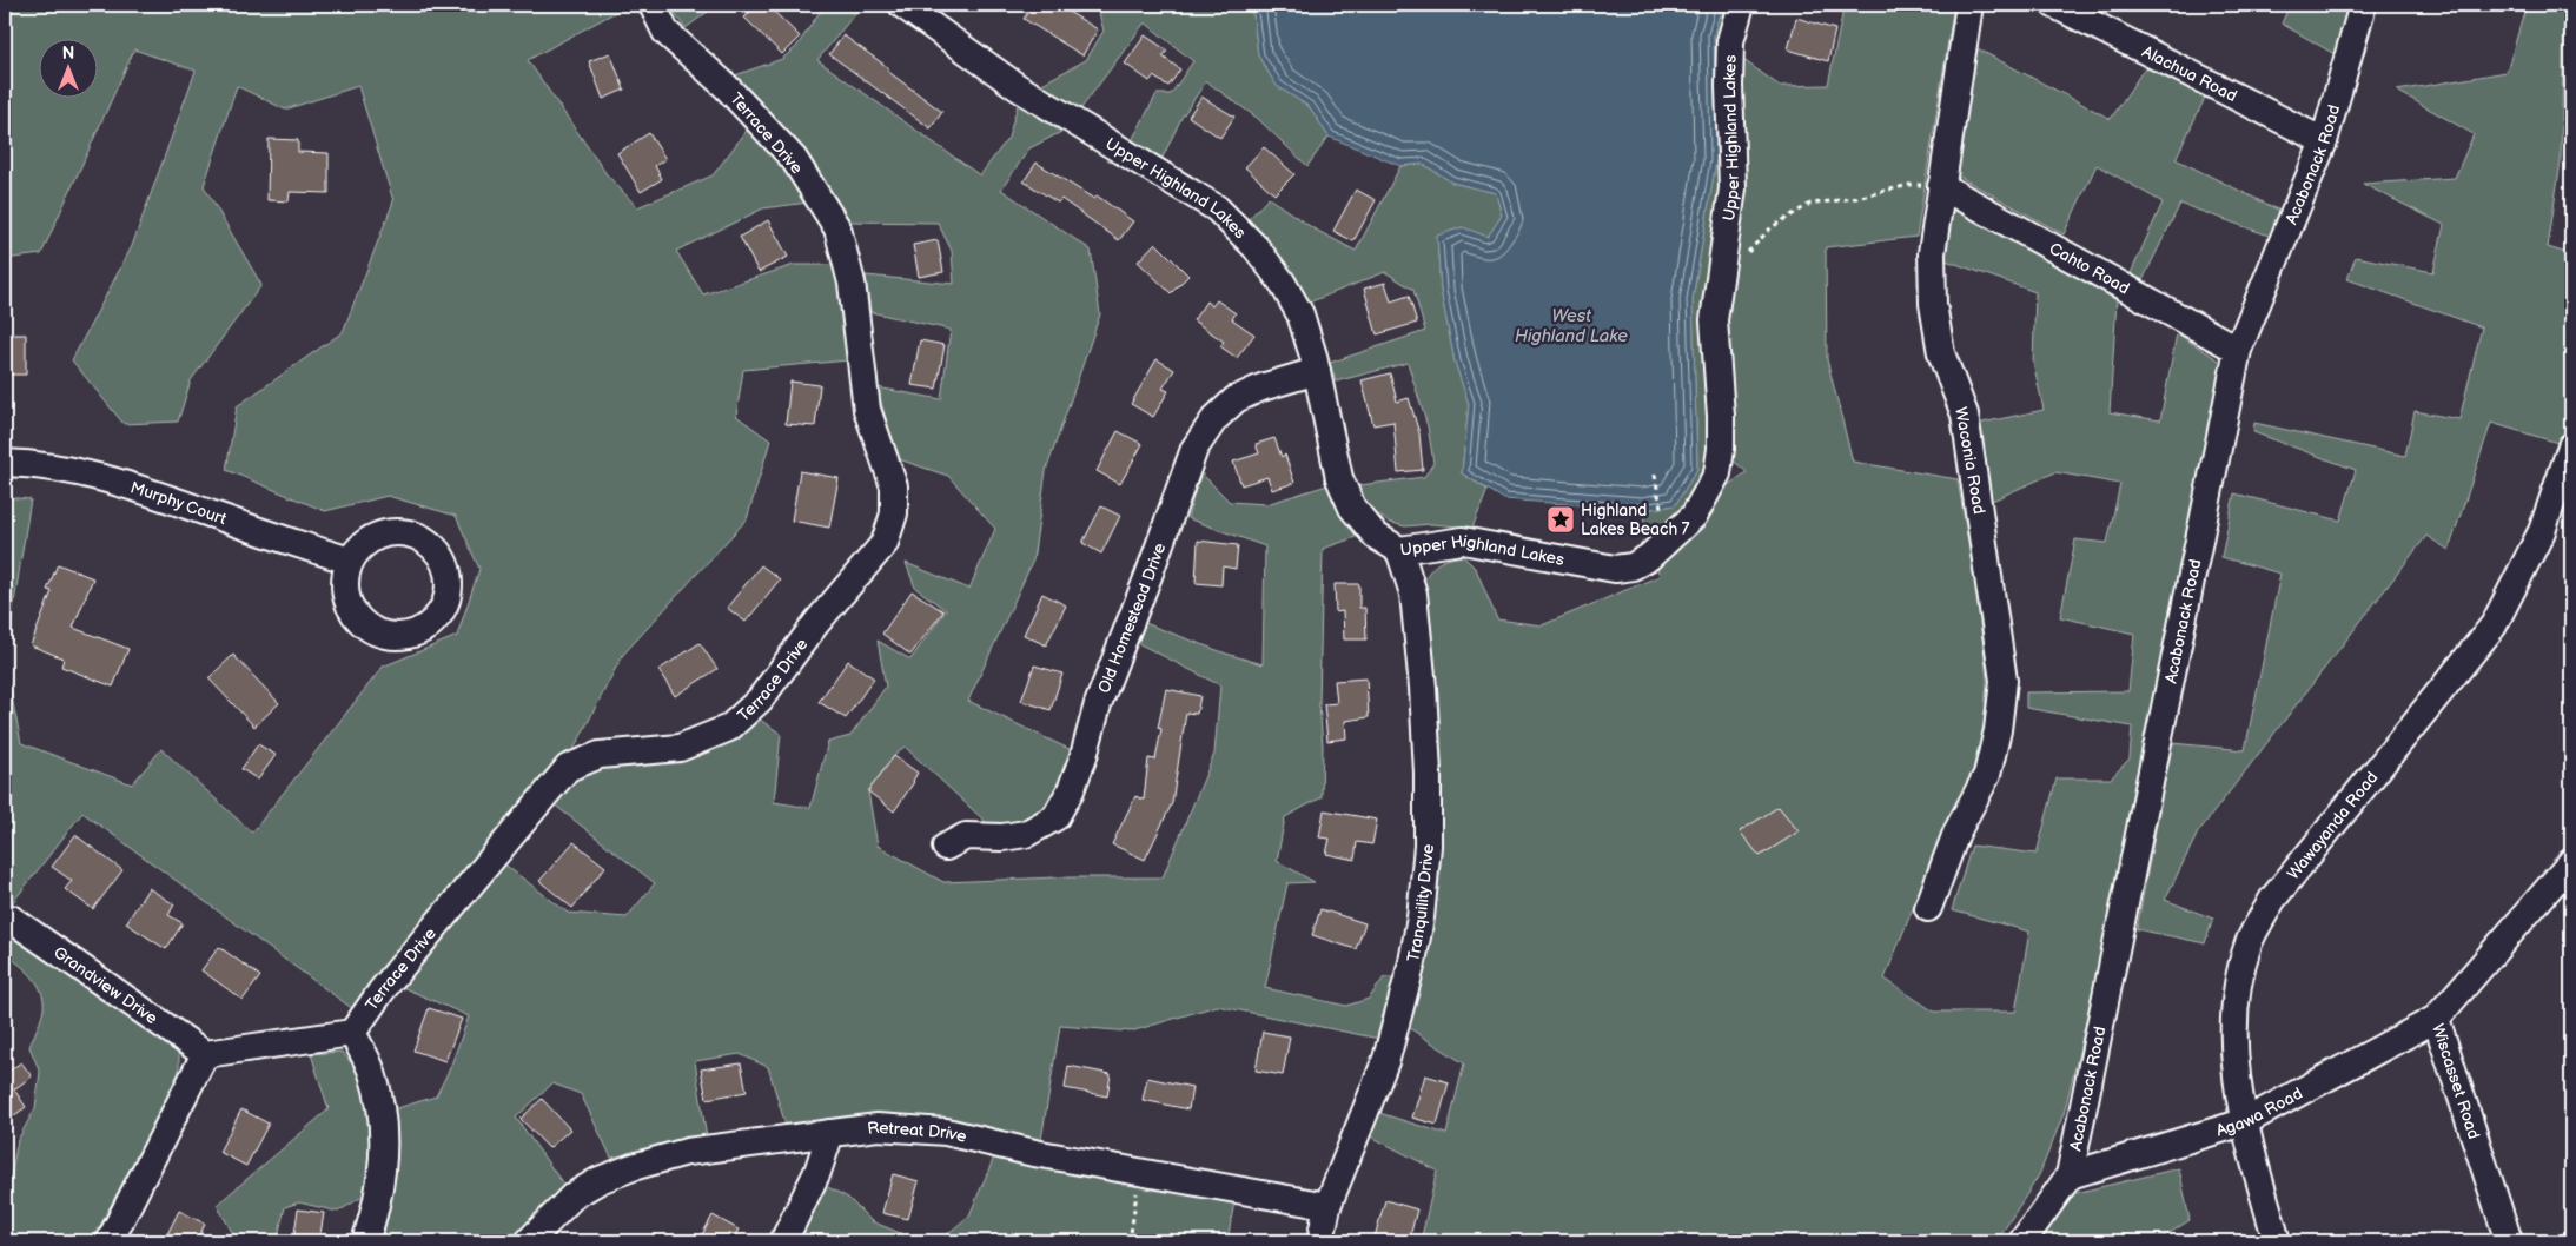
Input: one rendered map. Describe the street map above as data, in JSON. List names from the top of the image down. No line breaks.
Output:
{"streets":{"street":["Alachua Road","Terrace Drive","Upper Highland Lakes","Acabonack Road","Cahto Road","Waconia Road","Murphy Court","Old Homestead Drive","Wawayanda Road","Tranquility Drive","Grandview Drive","Wiscasset Road","Agawa Road","Retreat Drive"]},"crossings":[["Alachua Road","Acabonack Road"],["Upper Highland Lakes","Old Homestead Drive"],["Upper Highland Lakes","Tranquility Drive"],["Acabonack Road","Cahto Road"],["Acabonack Road","Agawa Road"],["Cahto Road","Waconia Road"],["Wawayanda Road","Agawa Road"],["Tranquility Drive","Retreat Drive"],["Wiscasset Road","Agawa Road"]],"water":["West Highland Lake"],"places":{"place":["Highland Lakes Beach 7"]},"north":"top"}
